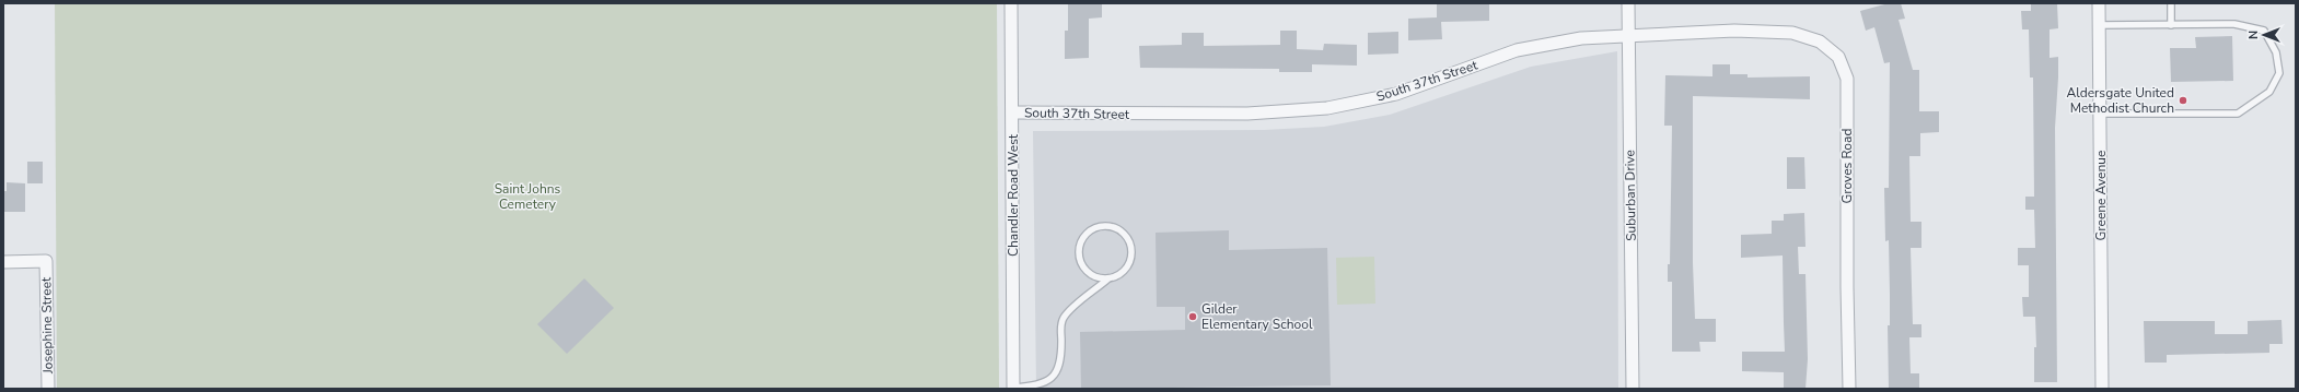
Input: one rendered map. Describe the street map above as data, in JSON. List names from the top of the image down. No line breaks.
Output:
{"streets":{"street":["South 37th Street","Groves Road","Chandler Road West","Suburban Drive","Greene Avenue","Josephine Street"]},"crossings":[["South 37th Street","Groves Road"],["South 37th Street","Chandler Road West"],["South 37th Street","Suburban Drive"]],"parks":["Saint Johns Cemetery"],"places":["Aldersgate United Methodist Church","Gilder Elementary School"],"north":"left"}
